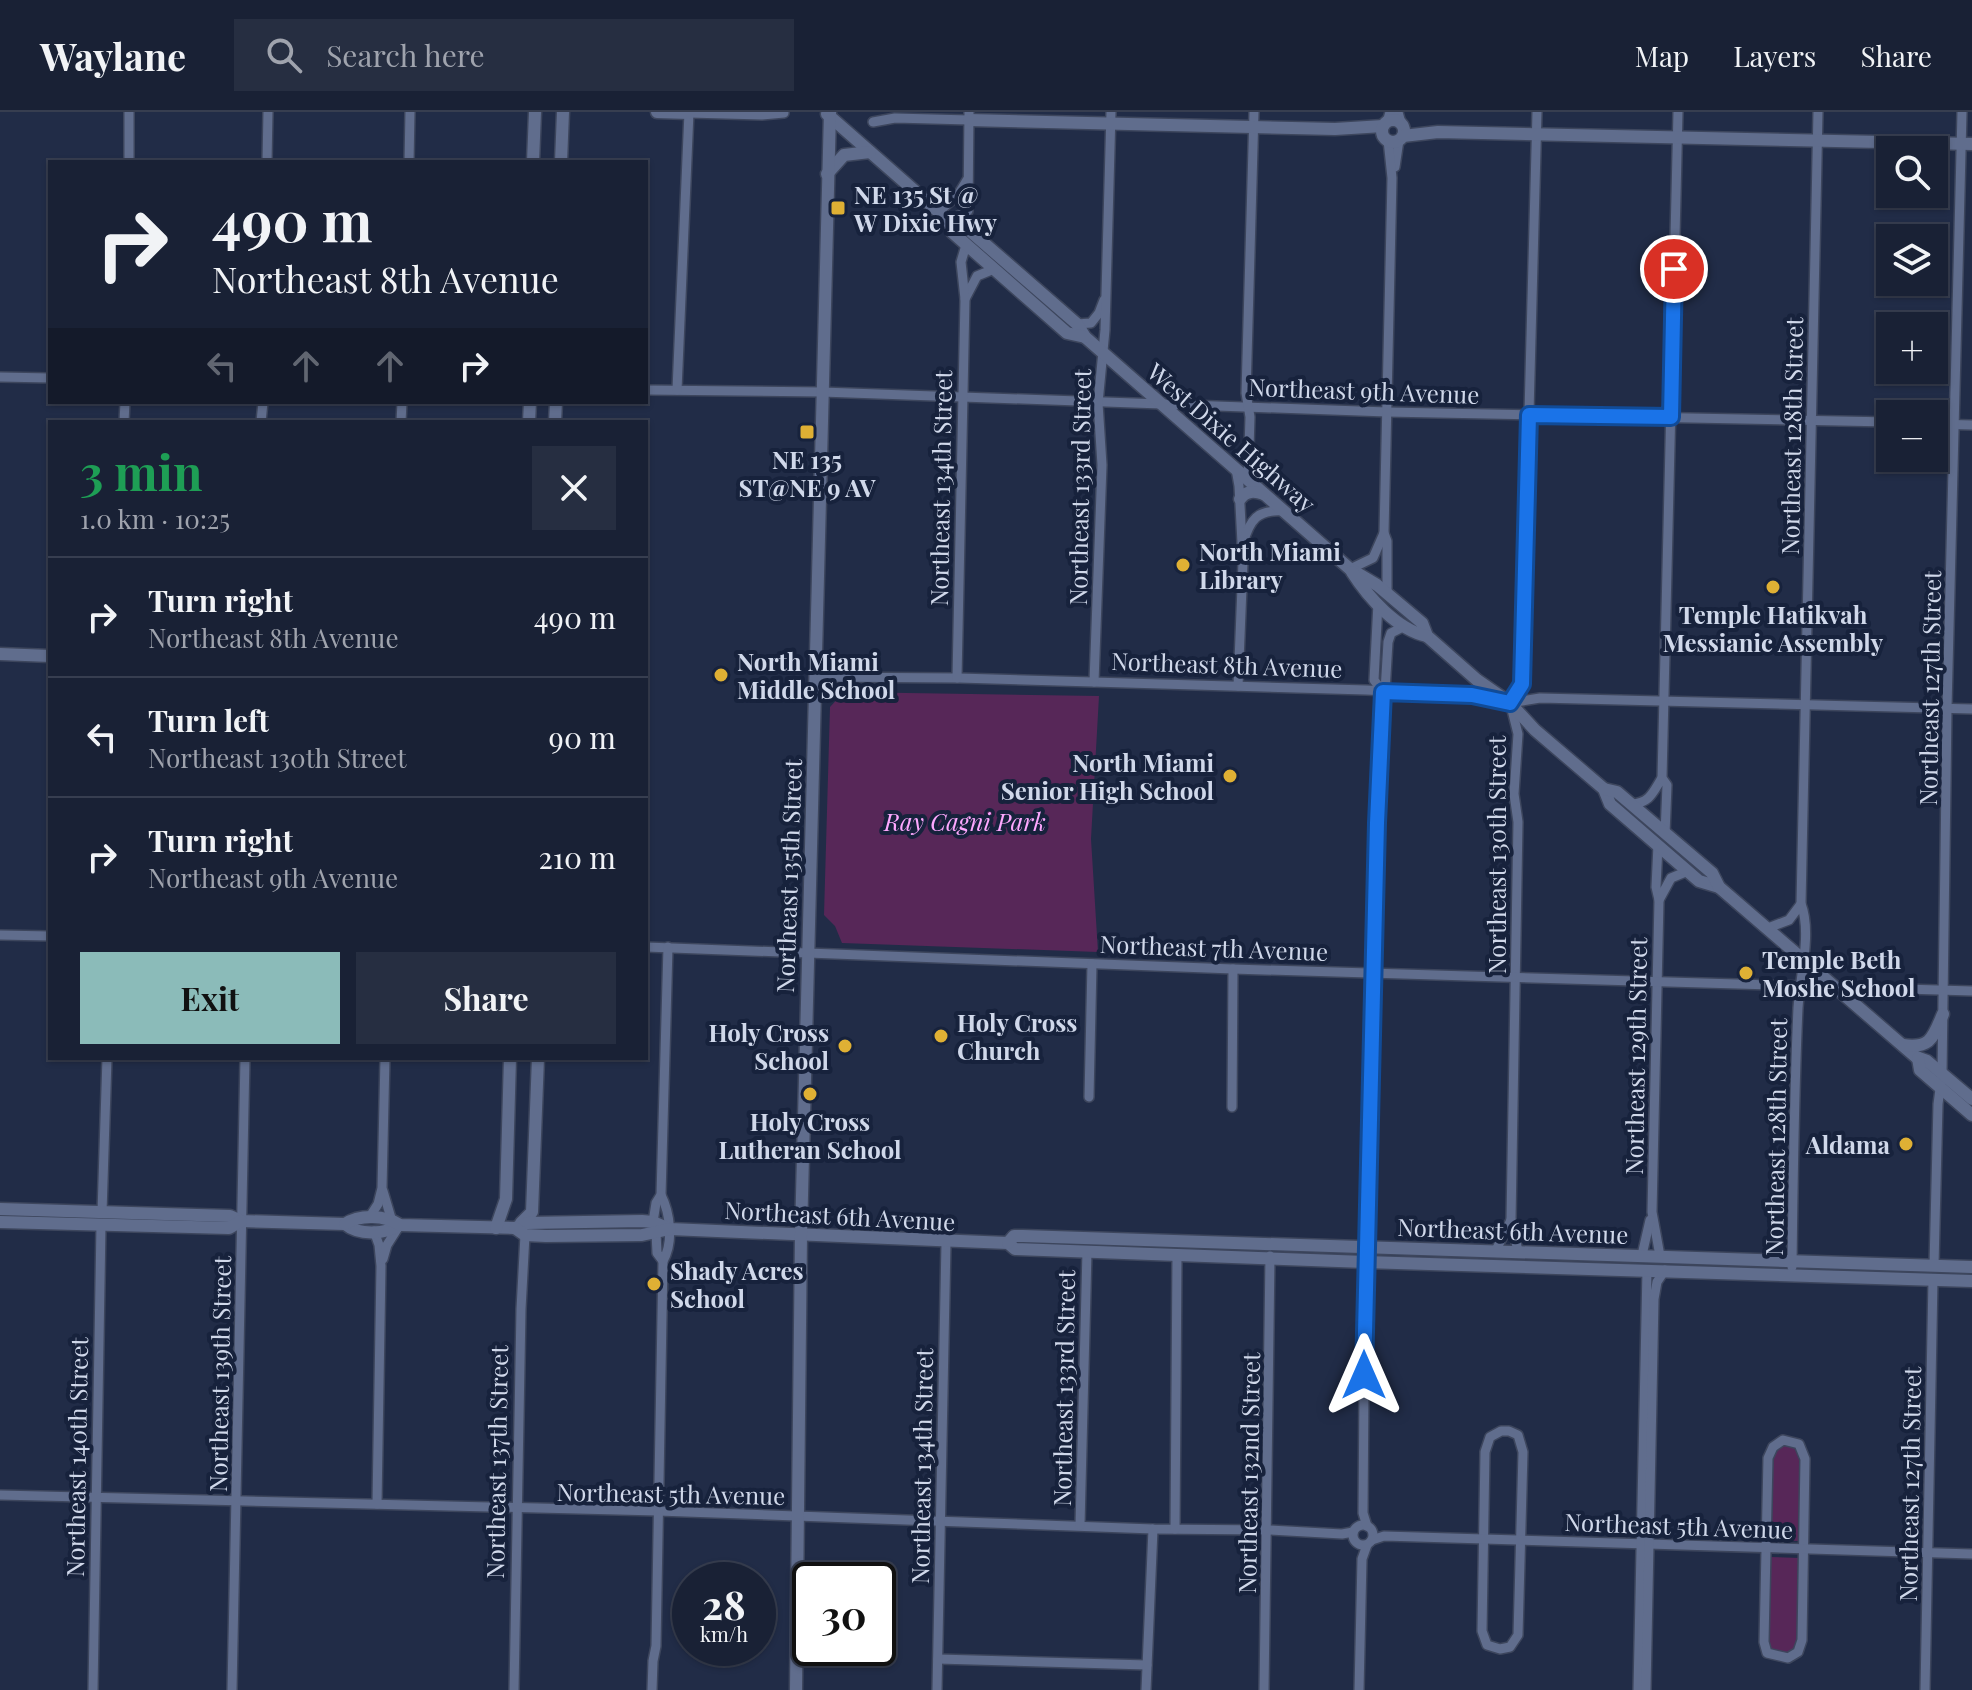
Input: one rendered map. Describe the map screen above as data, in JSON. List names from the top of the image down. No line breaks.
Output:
{"streets":{"main road":["West Dixie Highway","Northeast 135th Street","Northeast 6th Avenue","Northeast 137th Street"],"street":["Northeast 9th Avenue","Northeast 128th Street","Northeast 133rd Street","Northeast 134th Street","Northeast 8th Avenue","Northeast 127th Street","Northeast 130th Street","Northeast 7th Avenue","Northeast 129th Street","Northeast 139th Street","Northeast 140th Street","Northeast 132nd Street","Northeast 5th Avenue"]},"crossings":[["Northeast 9th Avenue","Northeast 128th Street"],["Northeast 9th Avenue","West Dixie Highway"],["Northeast 9th Avenue","Northeast 133rd Street"],["Northeast 9th Avenue","Northeast 134th Street"],["Northeast 9th Avenue","Northeast 130th Street"],["Northeast 9th Avenue","Northeast 135th Street"],["Northeast 9th Avenue","Northeast 129th Street"],["Northeast 128th Street","West Dixie Highway"],["Northeast 128th Street","Northeast 8th Avenue"],["Northeast 128th Street","Northeast 7th Avenue"],["Northeast 128th Street","Northeast 6th Avenue"],["West Dixie Highway","Northeast 133rd Street"],["West Dixie Highway","Northeast 134th Street"],["West Dixie Highway","Northeast 8th Avenue"],["West Dixie Highway","Northeast 127th Street"],["West Dixie Highway","Northeast 130th Street"],["West Dixie Highway","Northeast 135th Street"],["West Dixie Highway","Northeast 7th Avenue"],["West Dixie Highway","Northeast 129th Street"],["Northeast 133rd Street","Northeast 8th Avenue"],["Northeast 133rd Street","Northeast 6th Avenue"],["Northeast 133rd Street","Northeast 5th Avenue"],["Northeast 134th Street","Northeast 8th Avenue"],["Northeast 134th Street","Northeast 6th Avenue"],["Northeast 134th Street","Northeast 5th Avenue"],["Northeast 8th Avenue","Northeast 127th Street"],["Northeast 8th Avenue","Northeast 130th Street"],["Northeast 8th Avenue","Northeast 135th Street"],["Northeast 8th Avenue","Northeast 129th Street"],["Northeast 127th Street","Northeast 7th Avenue"],["Northeast 127th Street","Northeast 6th Avenue"],["Northeast 127th Street","Northeast 5th Avenue"],["Northeast 130th Street","Northeast 7th Avenue"],["Northeast 130th Street","Northeast 6th Avenue"],["Northeast 135th Street","Northeast 7th Avenue"],["Northeast 135th Street","Northeast 6th Avenue"],["Northeast 135th Street","Northeast 5th Avenue"],["Northeast 7th Avenue","Northeast 129th Street"],["Northeast 129th Street","Northeast 6th Avenue"],["Northeast 6th Avenue","Northeast 139th Street"],["Northeast 6th Avenue","Northeast 140th Street"],["Northeast 6th Avenue","Northeast 137th Street"],["Northeast 6th Avenue","Northeast 132nd Street"],["Northeast 139th Street","Northeast 5th Avenue"],["Northeast 140th Street","Northeast 5th Avenue"],["Northeast 137th Street","Northeast 5th Avenue"],["Northeast 132nd Street","Northeast 5th Avenue"]],"parks":["Ray Cagni Park"],"places":{"transit":["NE 135 St @ W Dixie Hwy","NE 135 ST@NE 9 AV"],"other":["North Miami Library","Temple Hatikvah Messianic Assembly","North Miami Middle School","North Miami Senior High School","Temple Beth Moshe School","Holy Cross Church","Holy Cross School","Holy Cross Lutheran School","Aldama","Shady Acres School"]},"page":{"header":"Waylane","search":"Search here","nav":["Map","Layers","Share"],"map_buttons":["+","−"],"turn":["490 m","Northeast 8th Avenue"],"heading":["3 min","1.0 km · 10:25"],"list":[{"name":"Turn right","note":"Northeast 8th Avenue","value":"490 m"},{"name":"Turn left","note":"Northeast 130th Street","value":"90 m"},{"name":"Turn right","note":"Northeast 9th Avenue","value":"210 m"}],"buttons":["Exit","Share"],"speed":"28 km/h","limit":"30"}}
